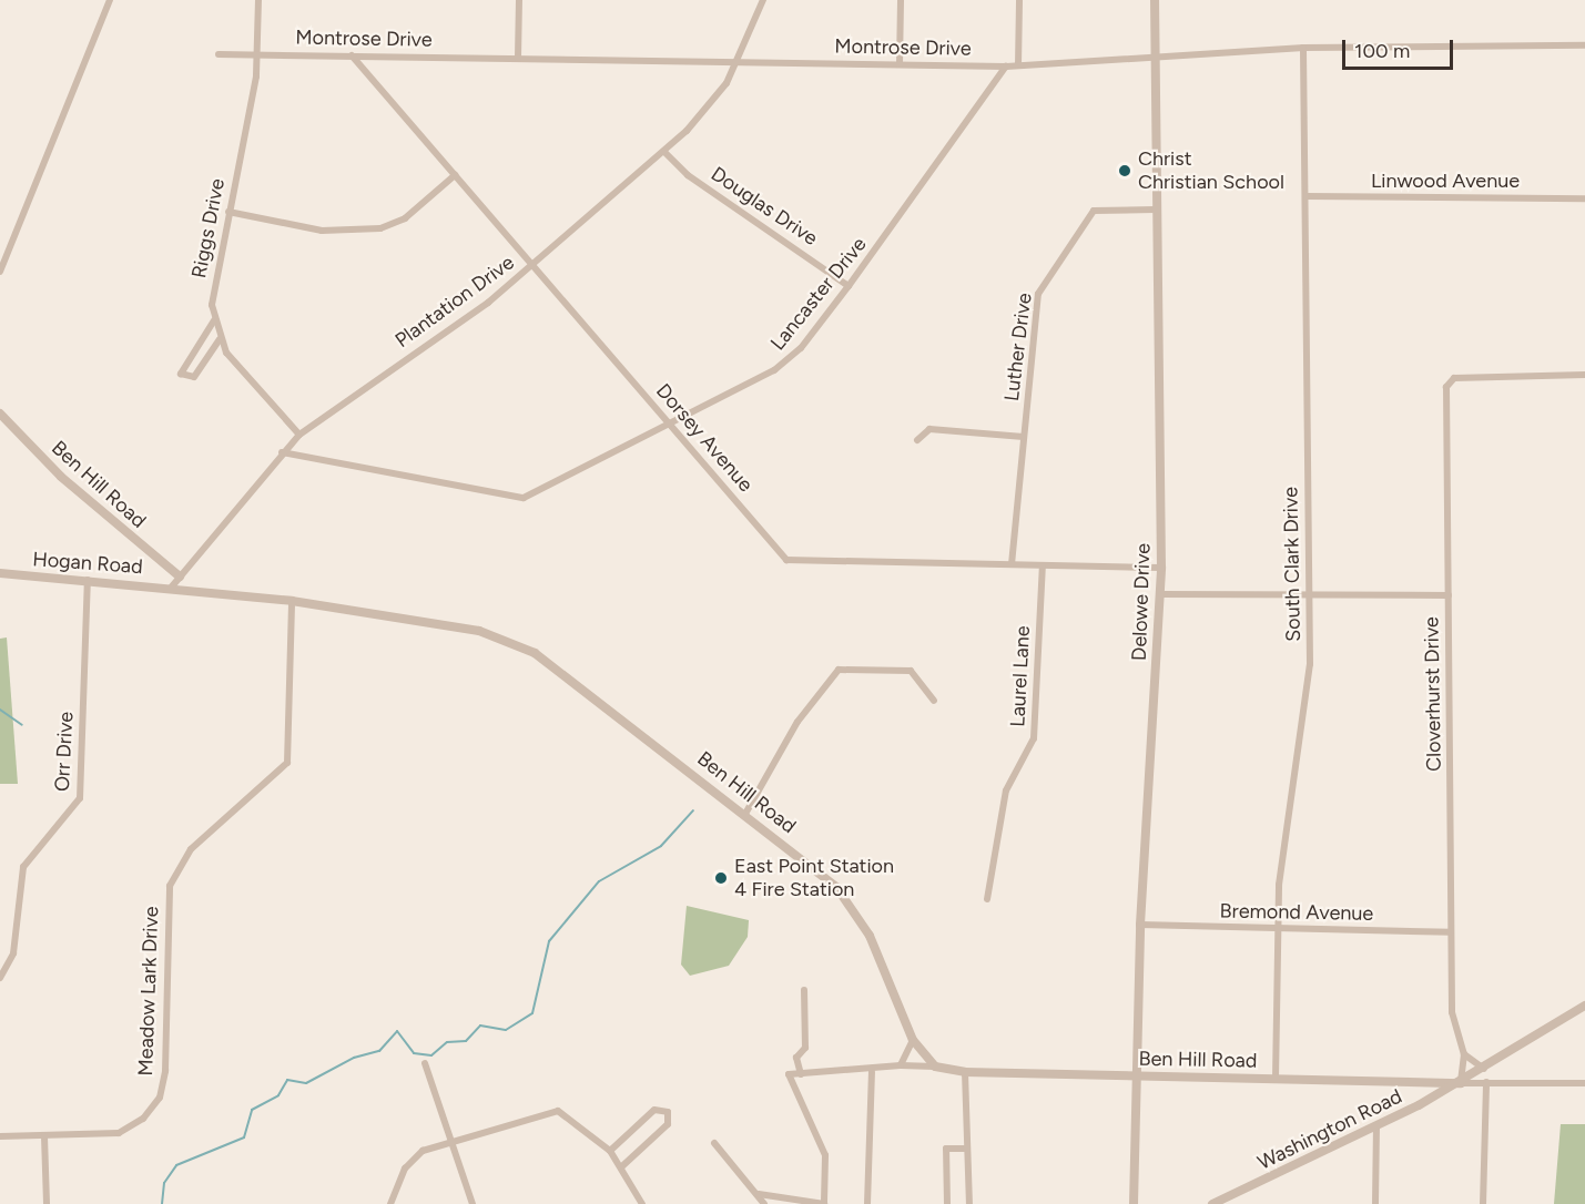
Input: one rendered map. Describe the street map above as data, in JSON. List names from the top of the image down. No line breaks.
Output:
{"streets":{"street":["Montrose Drive","Linwood Avenue","Douglas Drive","Riggs Drive","Lancaster Drive","Plantation Drive","Luther Drive","Dorsey Avenue","Ben Hill Road","Hogan Road","South Clark Drive","Delowe Drive","Laurel Lane","Cloverhurst Drive","Orr Drive","Bremond Avenue","Meadow Lark Drive","Washington Road"]},"crossings":[["Montrose Drive","Riggs Drive"],["Montrose Drive","Lancaster Drive"],["Montrose Drive","Plantation Drive"],["Montrose Drive","Dorsey Avenue"],["Montrose Drive","South Clark Drive"],["Montrose Drive","Delowe Drive"],["Linwood Avenue","South Clark Drive"],["Douglas Drive","Lancaster Drive"],["Douglas Drive","Plantation Drive"],["Riggs Drive","Plantation Drive"],["Lancaster Drive","Plantation Drive"],["Lancaster Drive","Dorsey Avenue"],["Plantation Drive","Dorsey Avenue"],["Plantation Drive","Ben Hill Road"],["Plantation Drive","Hogan Road"],["Luther Drive","Dorsey Avenue"],["Luther Drive","Delowe Drive"],["Dorsey Avenue","Delowe Drive"],["Dorsey Avenue","Laurel Lane"],["Ben Hill Road","Hogan Road"],["Ben Hill Road","South Clark Drive"],["Ben Hill Road","Delowe Drive"],["Ben Hill Road","Cloverhurst Drive"],["Ben Hill Road","Meadow Lark Drive"],["Ben Hill Road","Washington Road"],["Hogan Road","Orr Drive"],["South Clark Drive","Bremond Avenue"],["Delowe Drive","Bremond Avenue"],["Cloverhurst Drive","Bremond Avenue"],["Cloverhurst Drive","Washington Road"]],"places":["Christ Christian School","East Point Station 4 Fire Station"],"scale_bar":"100 m"}
